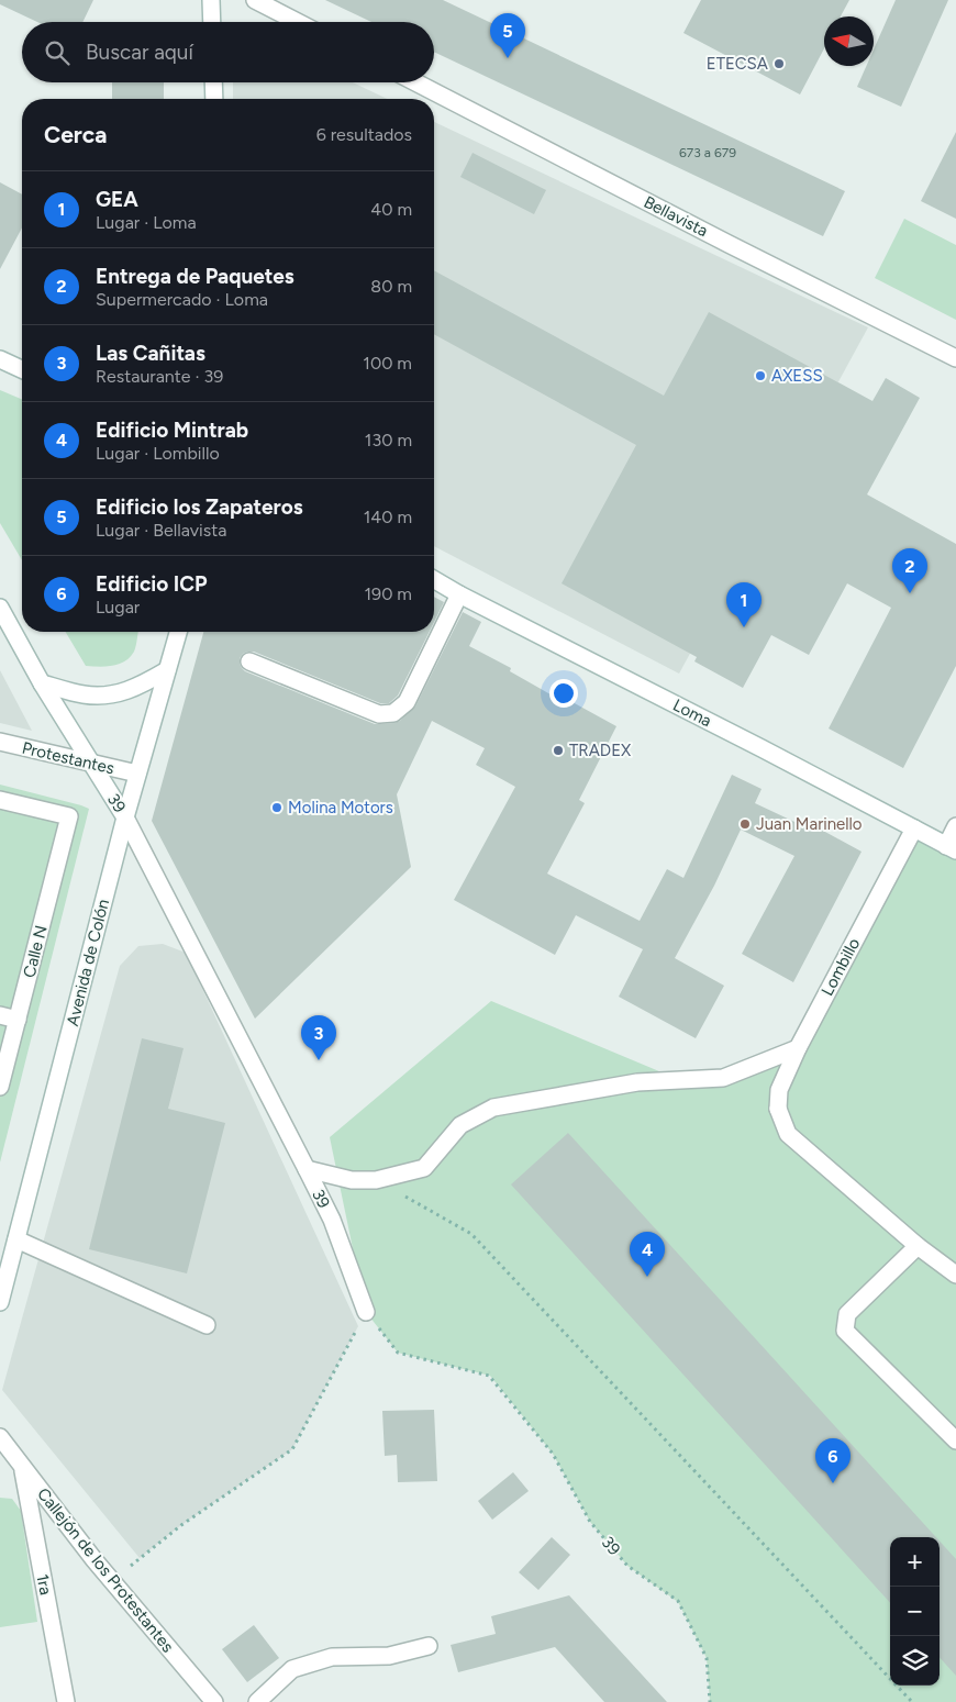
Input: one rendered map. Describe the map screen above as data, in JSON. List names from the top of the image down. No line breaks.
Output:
{"streets":{"street":["Bellavista","Loma","Protestantes","39","Calle N","Avenida de Colón","Lombillo","Callejón de los Protestantes","1ra"]},"crossings":[["Loma","Lombillo"],["Protestantes","39"],["Protestantes","Avenida de Colón"],["39","Avenida de Colón"],["Callejón de los Protestantes","1ra"]],"places":["ETECSA","AXESS","TRADEX","Molina Motors","Juan Marinello"],"house_numbers":["673 a 679"],"north":"left","page":{"pins":["5","2","1","3","4","6"],"search":"Buscar aquí","heading":["Cerca","6 resultados"],"list":[{"mark":"1","name":"GEA","note":"Lugar · Loma","value":"40 m"},{"mark":"2","name":"Entrega de Paquetes","note":"Supermercado · Loma","value":"80 m"},{"mark":"3","name":"Las Cañitas","note":"Restaurante · 39","value":"100 m"},{"mark":"4","name":"Edificio Mintrab","note":"Lugar · Lombillo","value":"130 m"},{"mark":"5","name":"Edificio los Zapateros","note":"Lugar · Bellavista","value":"140 m"},{"mark":"6","name":"Edificio ICP","note":"Lugar","value":"190 m"}],"map_buttons":["+","−"]}}
